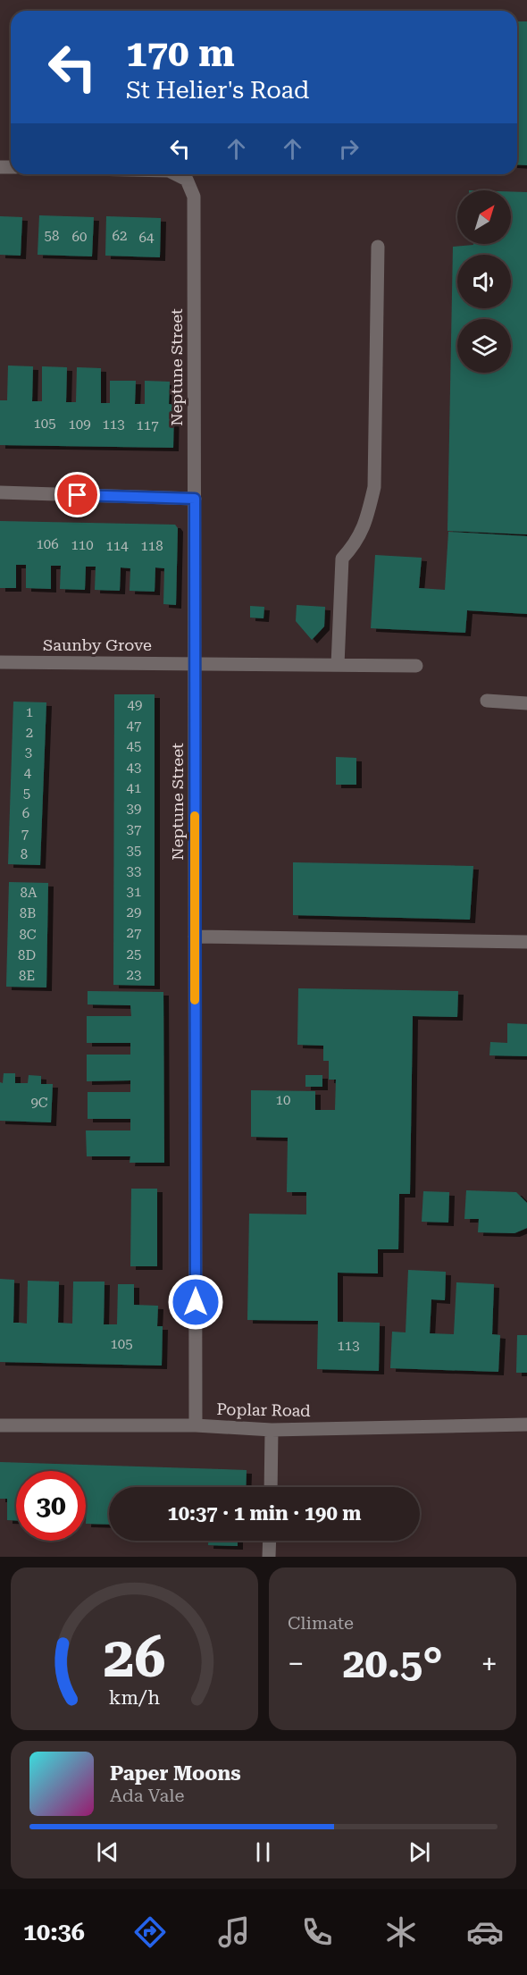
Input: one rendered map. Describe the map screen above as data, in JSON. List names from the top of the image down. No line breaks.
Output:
{"streets":{"street":["Neptune Street","Saunby Grove","Poplar Road"]},"crossings":[["Neptune Street","Saunby Grove"],["Neptune Street","Poplar Road"]],"house_numbers":["58","62","60","64","105","109","113","117","106","110","114","118","49","1","47","2","45","3","43","4","41","5","39","6","37","7","35","8","33","31","8A","29","8B","27","8C","25","8D","23","8E","10","9C","105","113"],"north":"top right","page":{"turn":["170 m","St Helier's Road"],"limit":"30","trip":"10:37 · 1 min · 190 m","tile":"Climate","heat":["−","20.5°","+"],"song":["Paper Moons","Ada Vale"],"tabs":"10:36","gauge":["26","km/h"]}}
